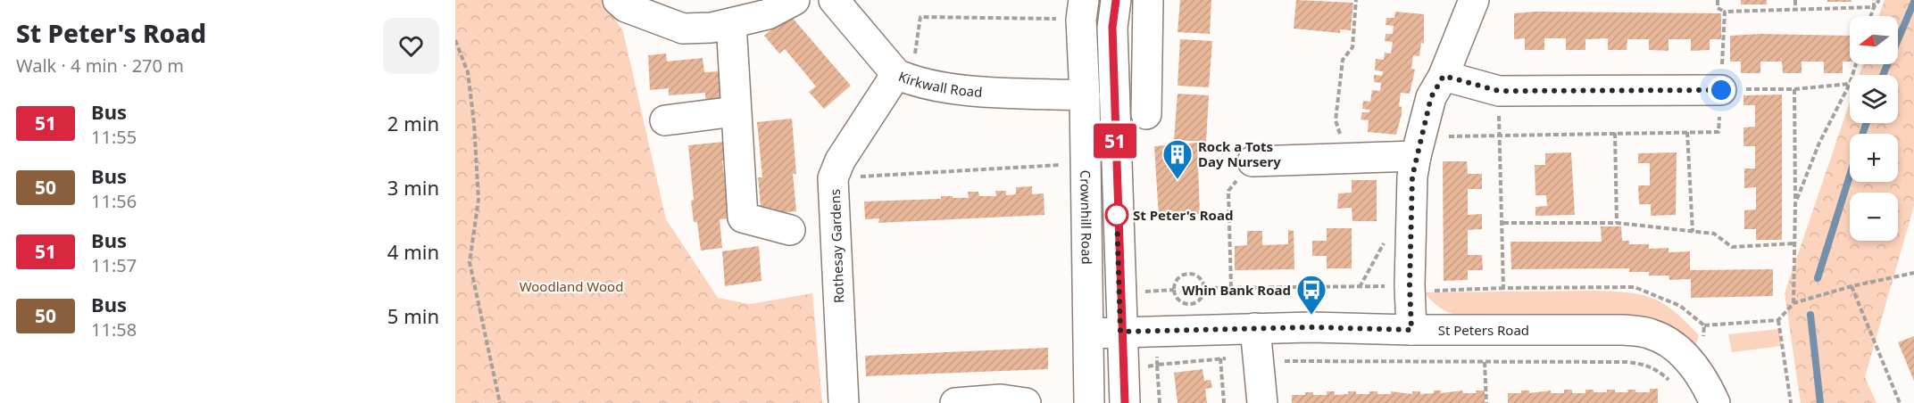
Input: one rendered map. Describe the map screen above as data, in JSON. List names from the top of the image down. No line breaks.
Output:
{"streets":{"street":["Kirkwall Road","Crownhill Road","Rothesay Gardens","St Peters Road"]},"crossings":[["Kirkwall Road","Crownhill Road"],["Kirkwall Road","Rothesay Gardens"],["Crownhill Road","St Peters Road"]],"parks":["Woodland Wood"],"places":{"building":["Rock a Tots Day Nursery"],"other":["St Peter's Road"],"bus stop":["Whin Bank Road"]},"lines":["bus line 51"],"north":"left","page":{"heading":["St Peter's Road","Walk · 4 min · 270 m"],"on_map":"51","map_buttons":["+","−"],"list":[{"mark":"51","name":"Bus","note":"11:55","value":"2 min"},{"mark":"50","name":"Bus","note":"11:56","value":"3 min"},{"mark":"51","name":"Bus","note":"11:57","value":"4 min"},{"mark":"50","name":"Bus","note":"11:58","value":"5 min"}]}}
